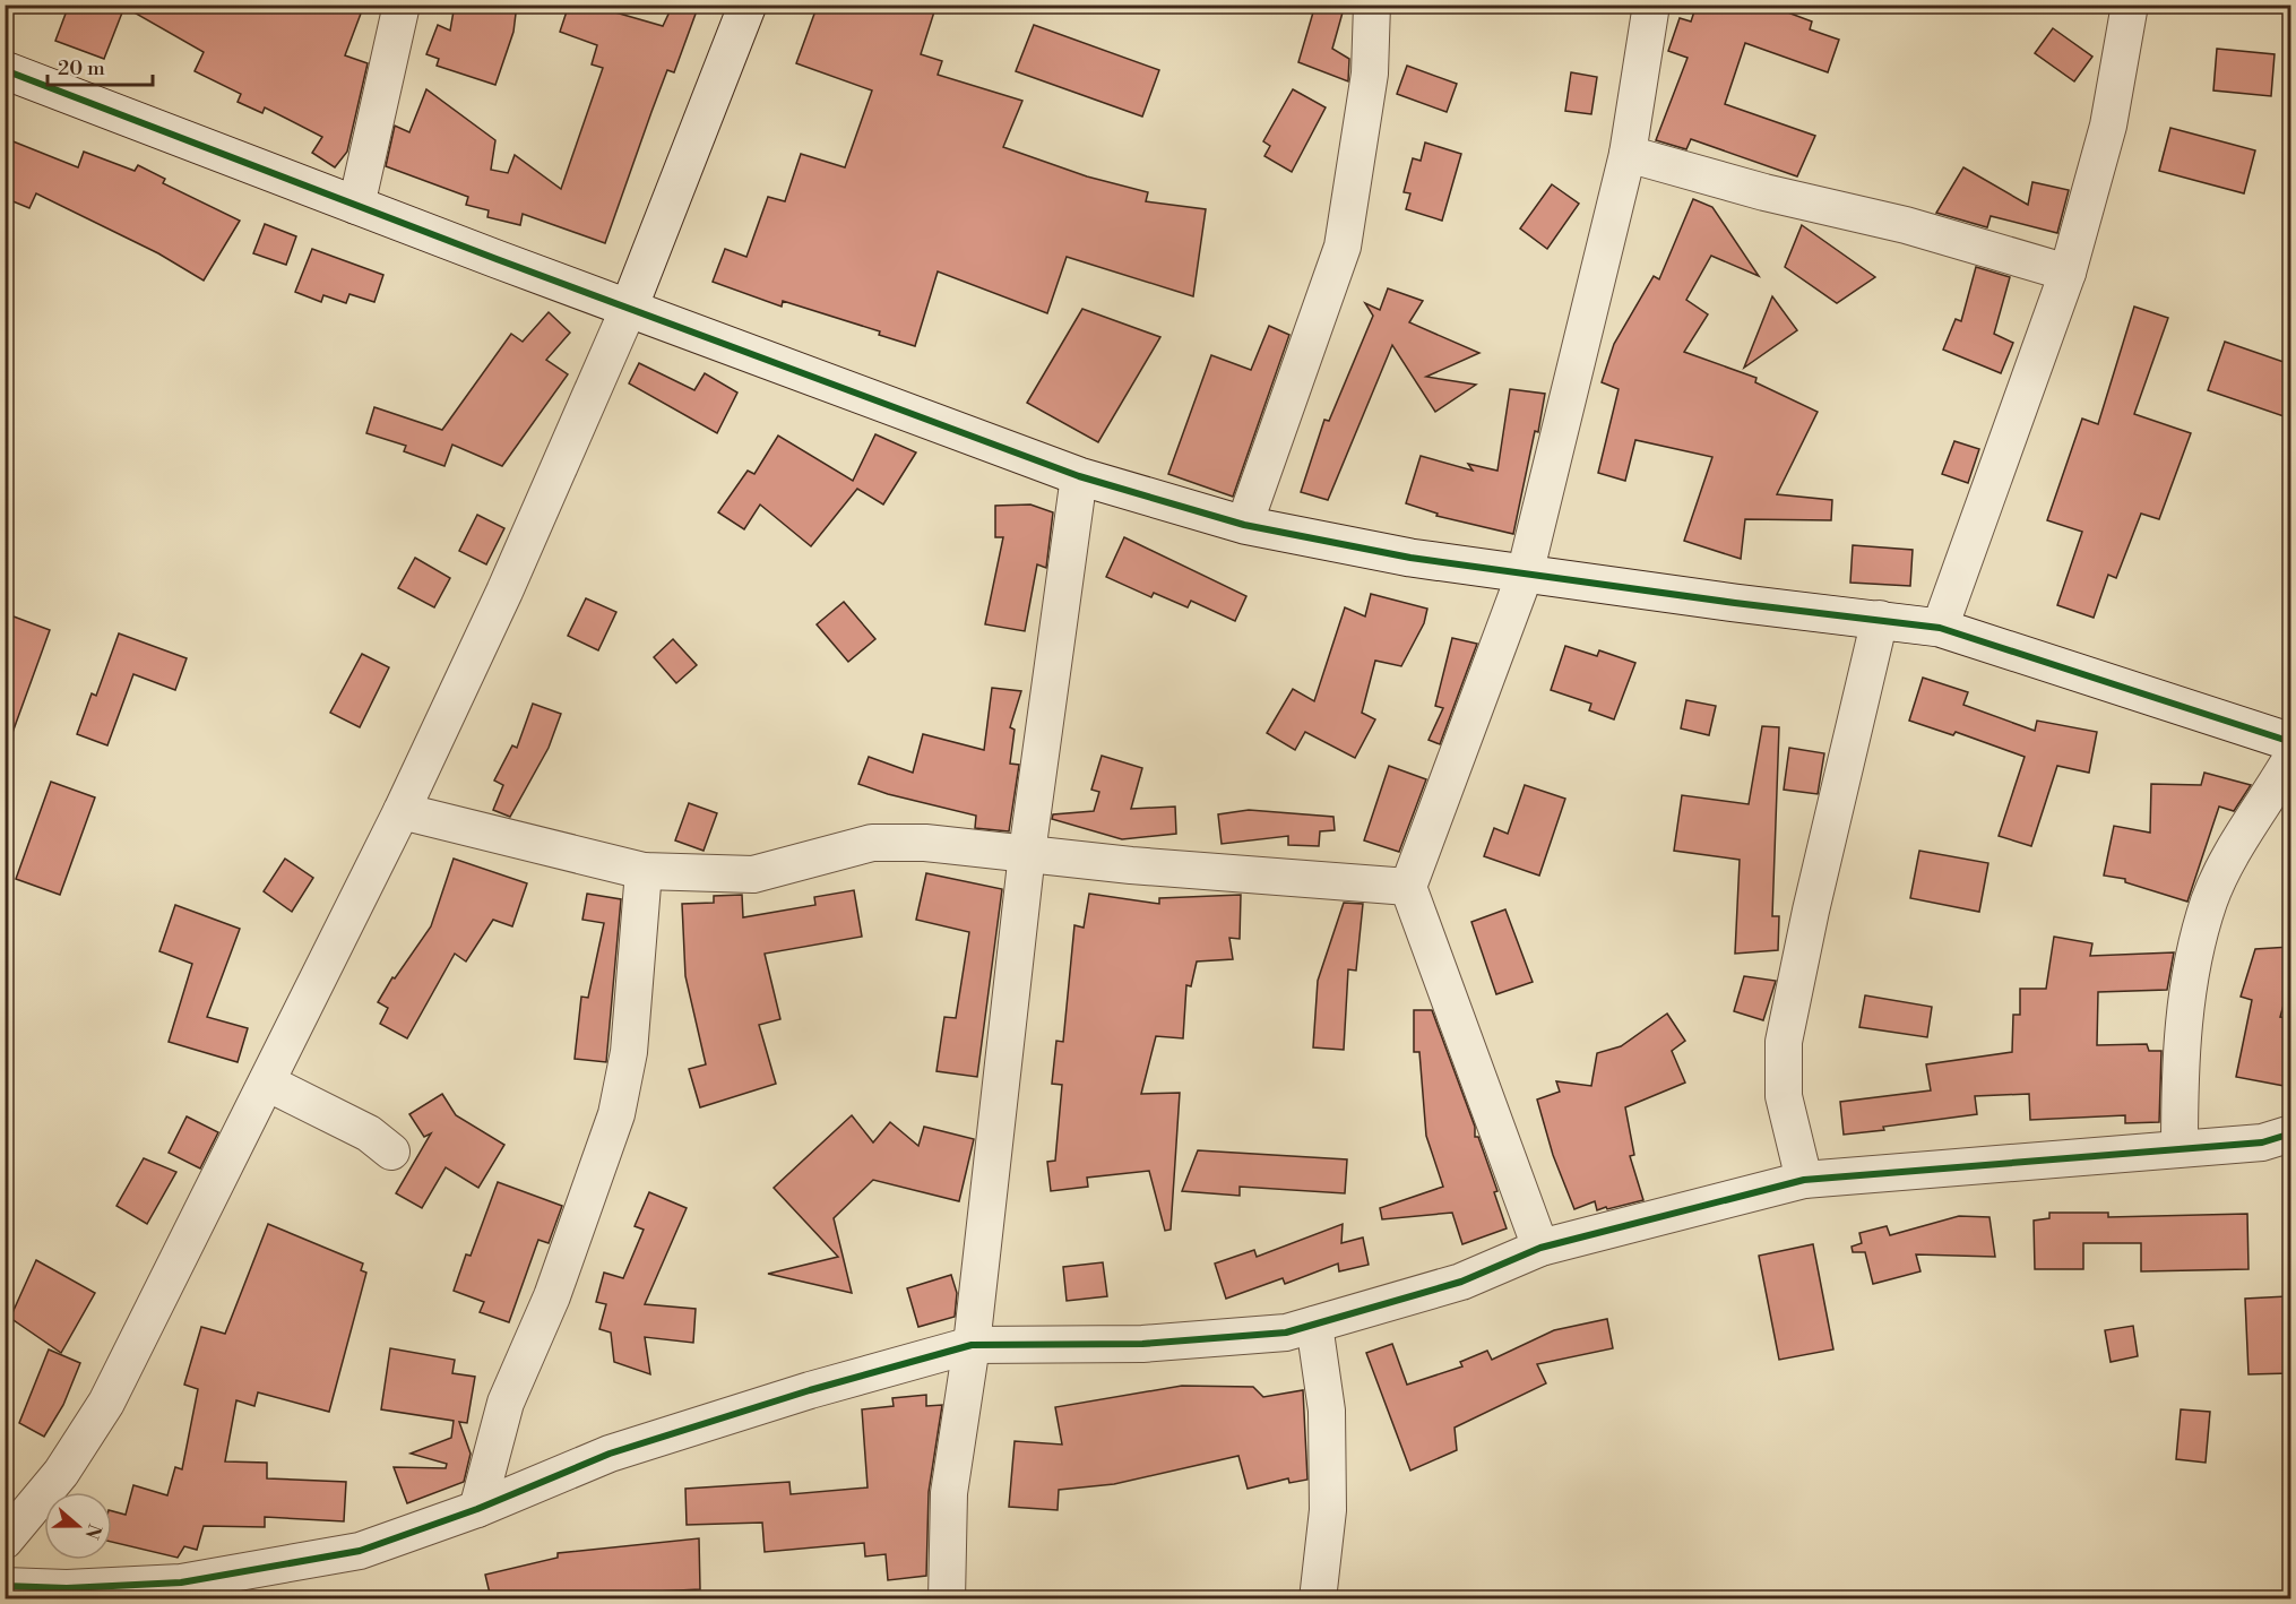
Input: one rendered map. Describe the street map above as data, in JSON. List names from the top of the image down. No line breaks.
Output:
{"scale_bar":"20 m","north":"right"}
